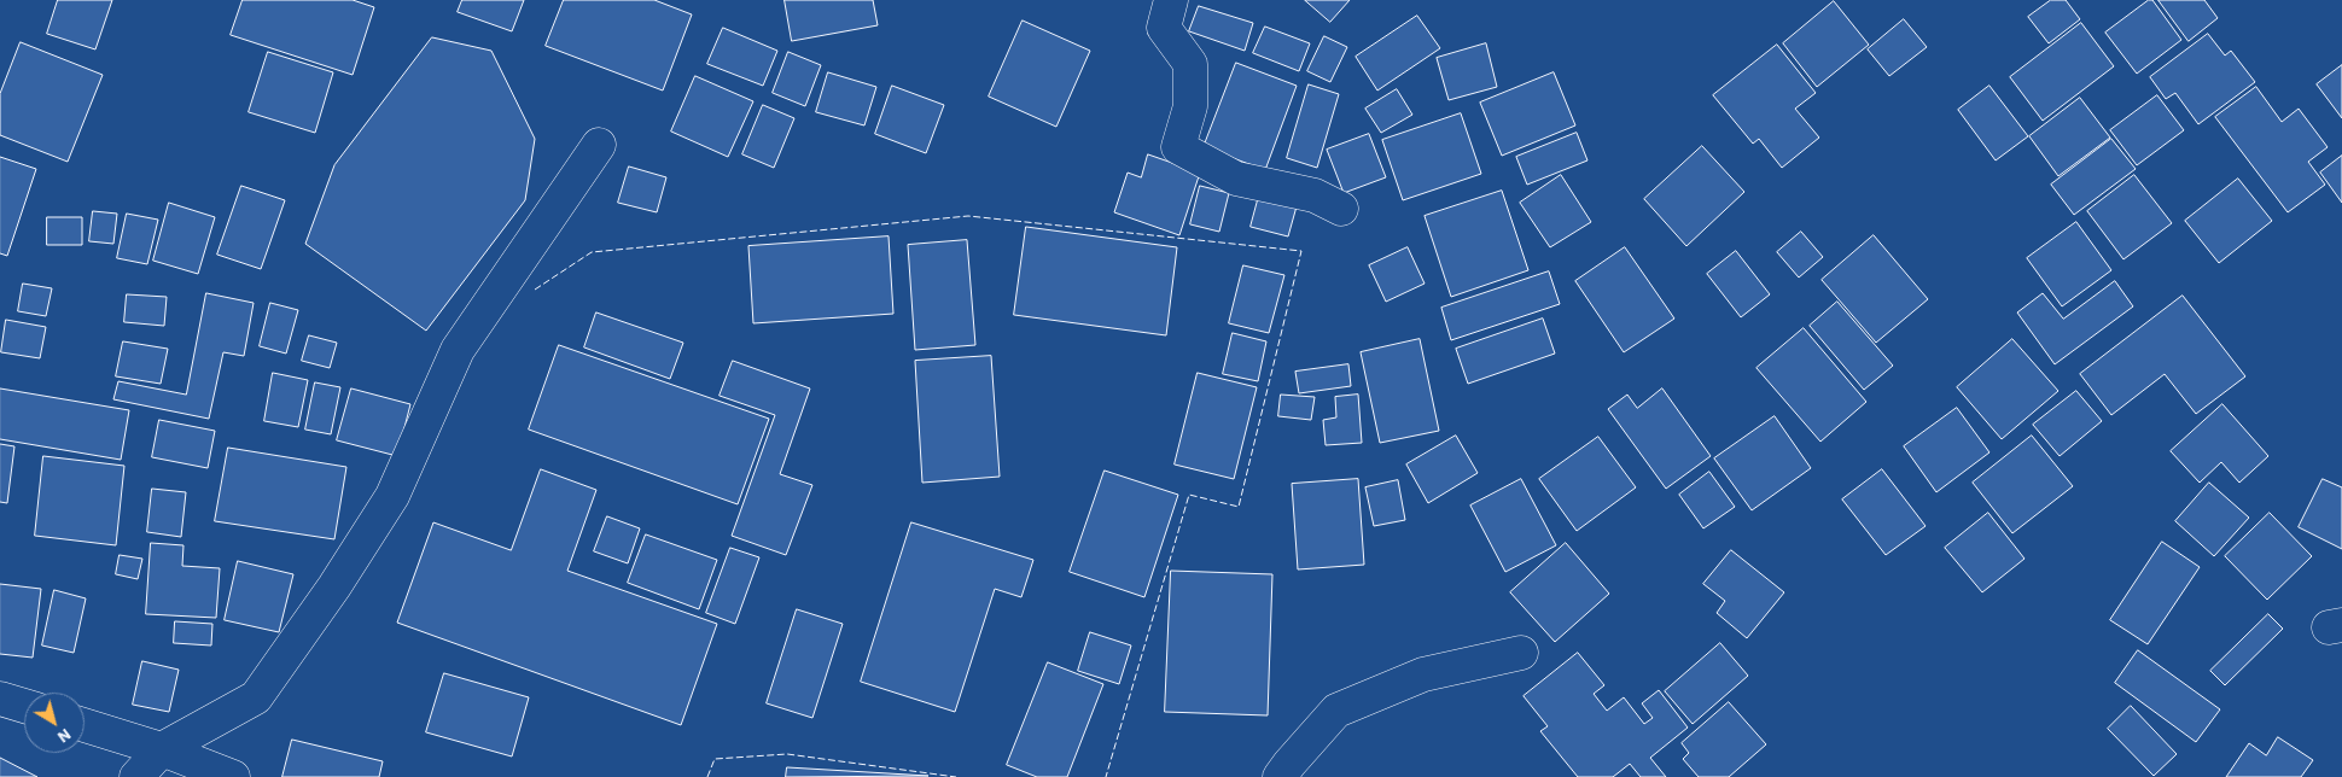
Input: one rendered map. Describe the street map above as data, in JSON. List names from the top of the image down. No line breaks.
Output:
{"north":"bottom right"}
